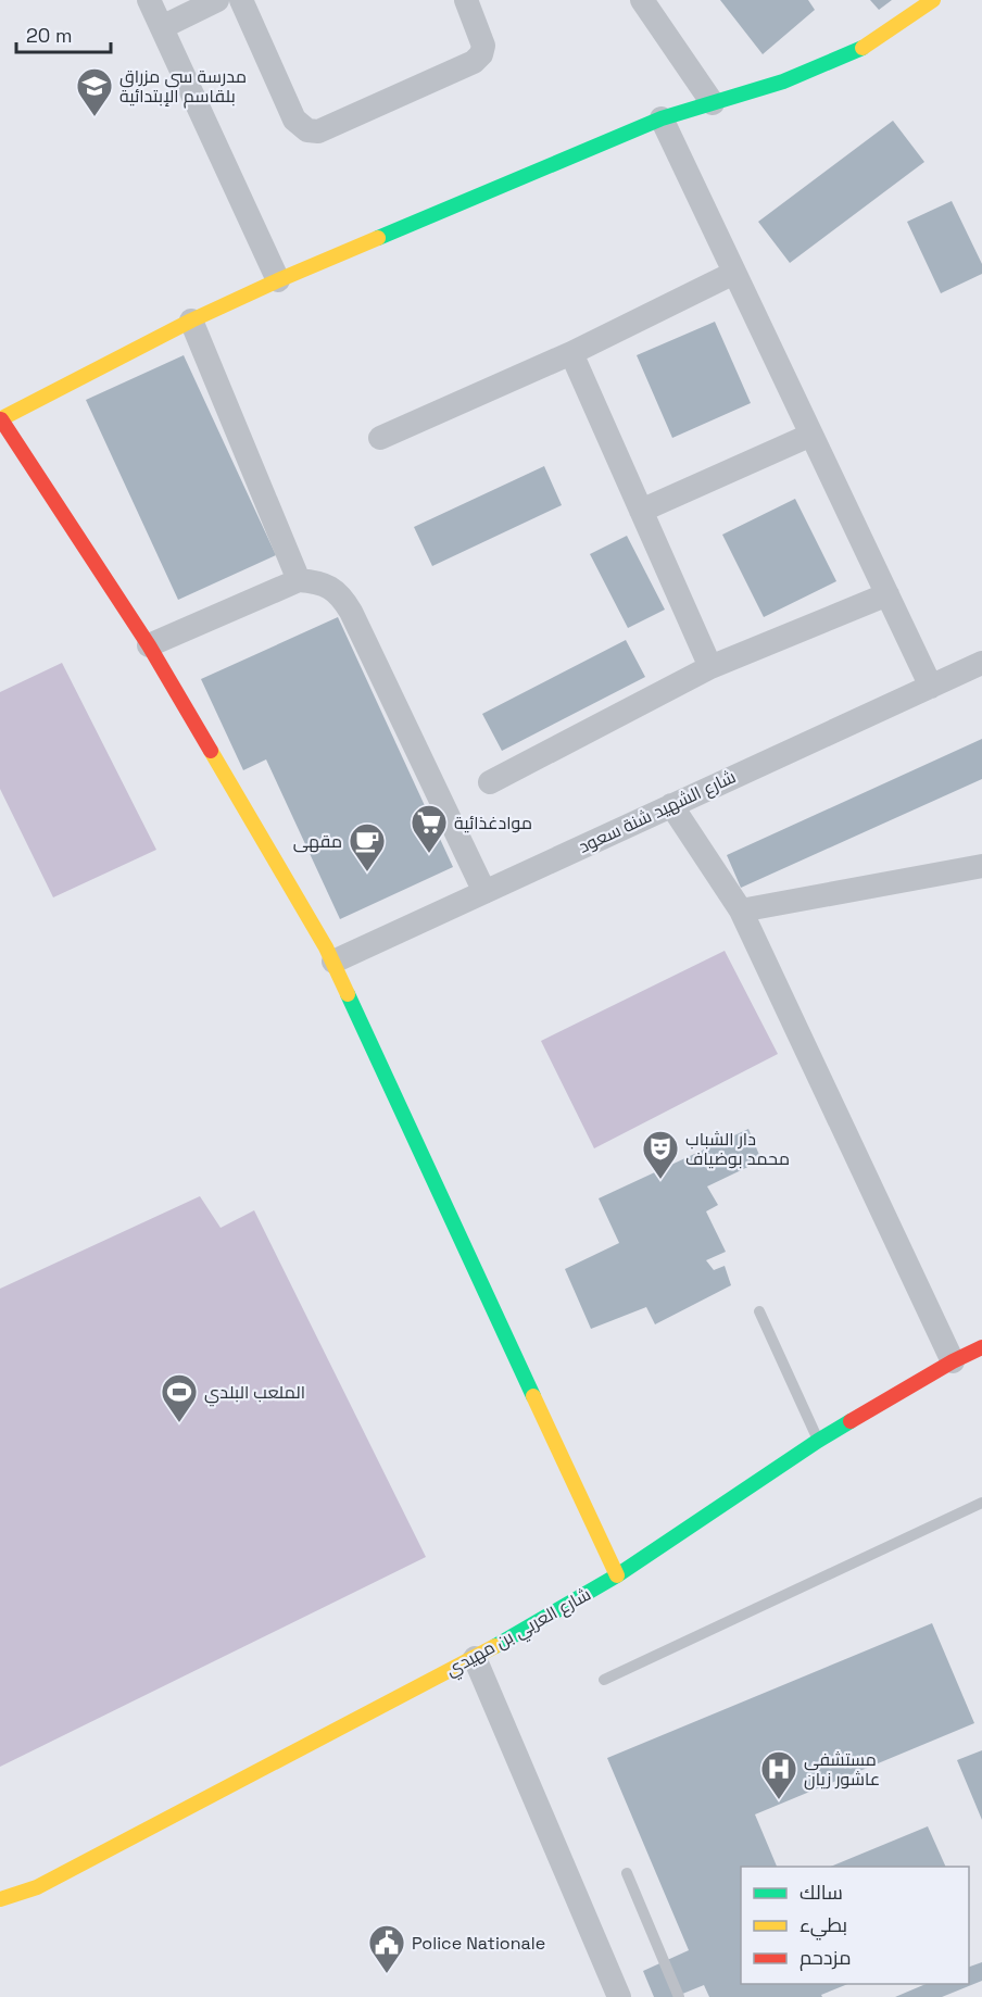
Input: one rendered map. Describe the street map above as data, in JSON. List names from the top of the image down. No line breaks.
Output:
{"streets":{"street":["شارع الشهيد شنة سعود","شارع العربي بن مهيدي"]},"places":{"school or university":["مدرسة سي مزراق بلقاسم الإبتدائية"],"supermarket":["موادغذائية"],"cafe":["مقهى"],"theatre":["دار الشباب محمد بوضياف"],"sports":["الملعب البلدي"],"hospital":["مستشفى عاشور زيان"],"public building":["Police Nationale"]},"legend":["سالك","بطيء","مزدحم"],"scale_bar":"20 m"}
